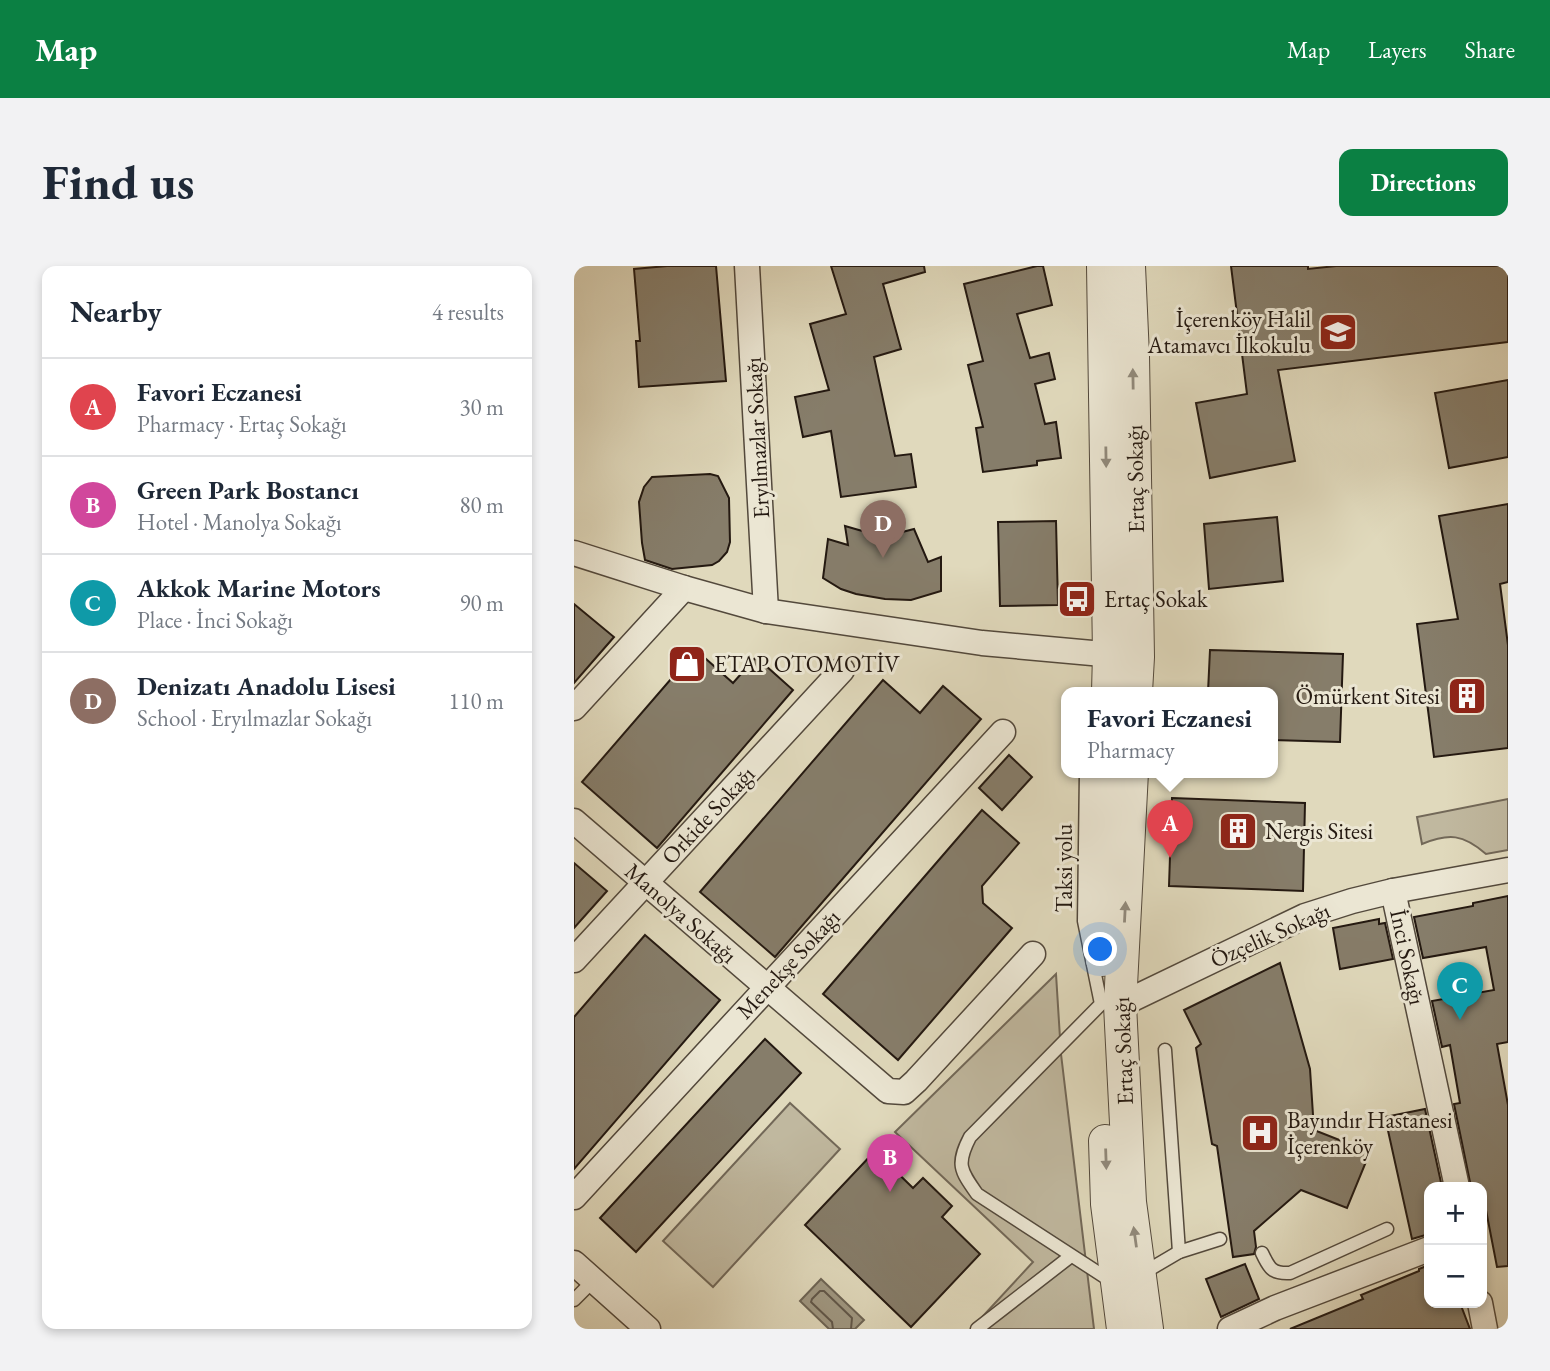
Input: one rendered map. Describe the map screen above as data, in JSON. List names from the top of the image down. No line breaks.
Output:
{"streets":{"street":["Eryılmazlar Sokağı","Ertaç Sokağı","Orkide Sokağı","Manolya Sokağı","Özçelik Sokağı","İnci Sokağı","Menekşe Sokağı"],"lane":["Taksi yolu"]},"crossings":[["Ertaç Sokağı","Taksi yolu"],["Ertaç Sokağı","Özçelik Sokağı"],["Orkide Sokağı","Manolya Sokağı"],["Taksi yolu","Özçelik Sokağı"],["Manolya Sokağı","Menekşe Sokağı"],["Özçelik Sokağı","İnci Sokağı"]],"places":{"school or university":["İçerenköy Halil Atamavcı İlkokulu"],"bus stop":["Ertaç Sokak"],"shop":["ETAP OTOMOTİV"],"building":["Ömürkent Sitesi","Nergis Sitesi"],"hospital":["Bayındır Hastanesi İçerenköy"]},"page":{"header":"Map","nav":["Map","Layers","Share"],"buttons":"Directions","title":"Find us","heading":["Nearby","4 results"],"list":[{"mark":"A","name":"Favori Eczanesi","note":"Pharmacy · Ertaç Sokağı","value":"30 m"},{"mark":"B","name":"Green Park Bostancı","note":"Hotel · Manolya Sokağı","value":"80 m"},{"mark":"C","name":"Akkok Marine Motors","note":"Place · İnci Sokağı","value":"90 m"},{"mark":"D","name":"Denizatı Anadolu Lisesi","note":"School · Eryılmazlar Sokağı","value":"110 m"}],"pins":["D","A","C","B"],"popup":["Favori Eczanesi","Pharmacy"],"map_buttons":["+","−"]}}
